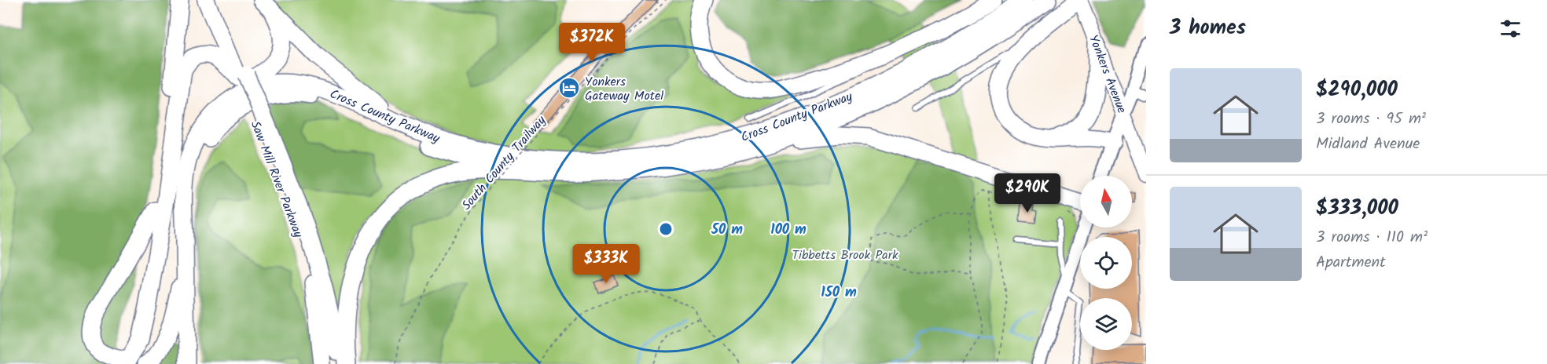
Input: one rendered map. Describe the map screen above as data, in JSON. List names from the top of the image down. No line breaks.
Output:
{"streets":{"highway":["Cross County Parkway","Saw Mill River Parkway"],"main road":["Yonkers Avenue"],"path":["South County Trailway"]},"parks":["Tibbetts Brook Park"],"places":{"hotel":["Yonkers Gateway Motel"]},"north":"top","page":{"heading":"3 homes","price":["$372K","$290K","$333K"],"list":[{"name":"$290,000","note":"3 rooms · 95 m² · Midland Avenue"},{"name":"$333,000","note":"3 rooms · 110 m² · Apartment"}]},"rings":["50 m","100 m","150 m"]}
